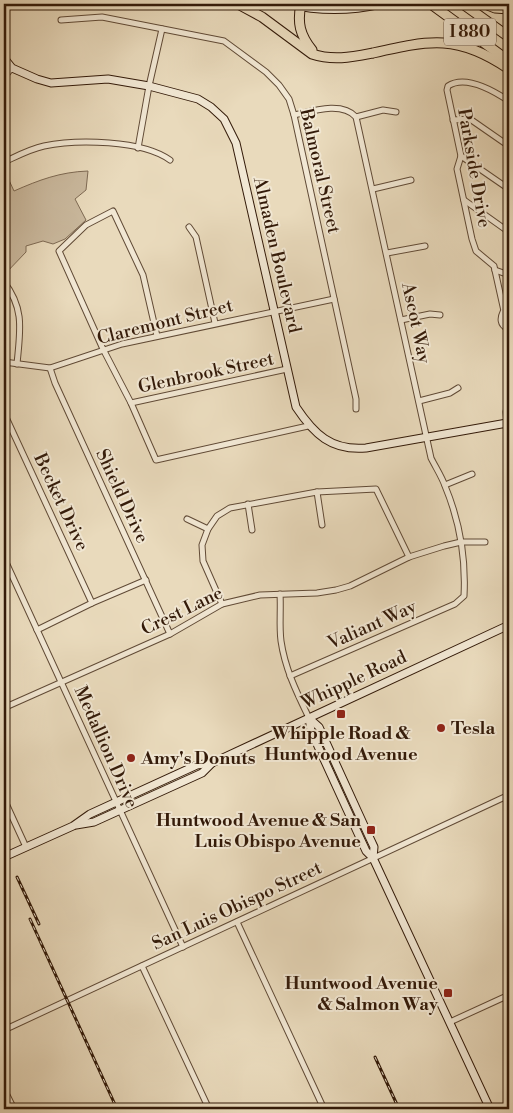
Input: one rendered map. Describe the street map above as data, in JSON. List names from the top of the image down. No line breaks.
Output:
{"streets":{"highway":["I 880"],"street":["Parkside Drive","Balmoral Street","Almaden Boulevard","Claremont Street","Ascot Way","Glenbrook Street","Shield Drive","Becket Drive","Crest Lane","Valiant Way","Whipple Road","Medallion Drive","San Luis Obispo Street"]},"crossings":[["Balmoral Street","Claremont Street"],["Almaden Boulevard","Claremont Street"],["Almaden Boulevard","Ascot Way"],["Almaden Boulevard","Glenbrook Street"],["Claremont Street","Shield Drive"],["Ascot Way","Crest Lane"],["Ascot Way","Valiant Way"],["Shield Drive","Crest Lane"],["Crest Lane","Medallion Drive"],["Whipple Road","Medallion Drive"],["Medallion Drive","San Luis Obispo Street"]],"places":{"transit":["Whipple Road & Huntwood Avenue","Huntwood Avenue & San Luis Obispo Avenue","Huntwood Avenue & Salmon Way"],"other":["Tesla","Amy's Donuts"]}}
